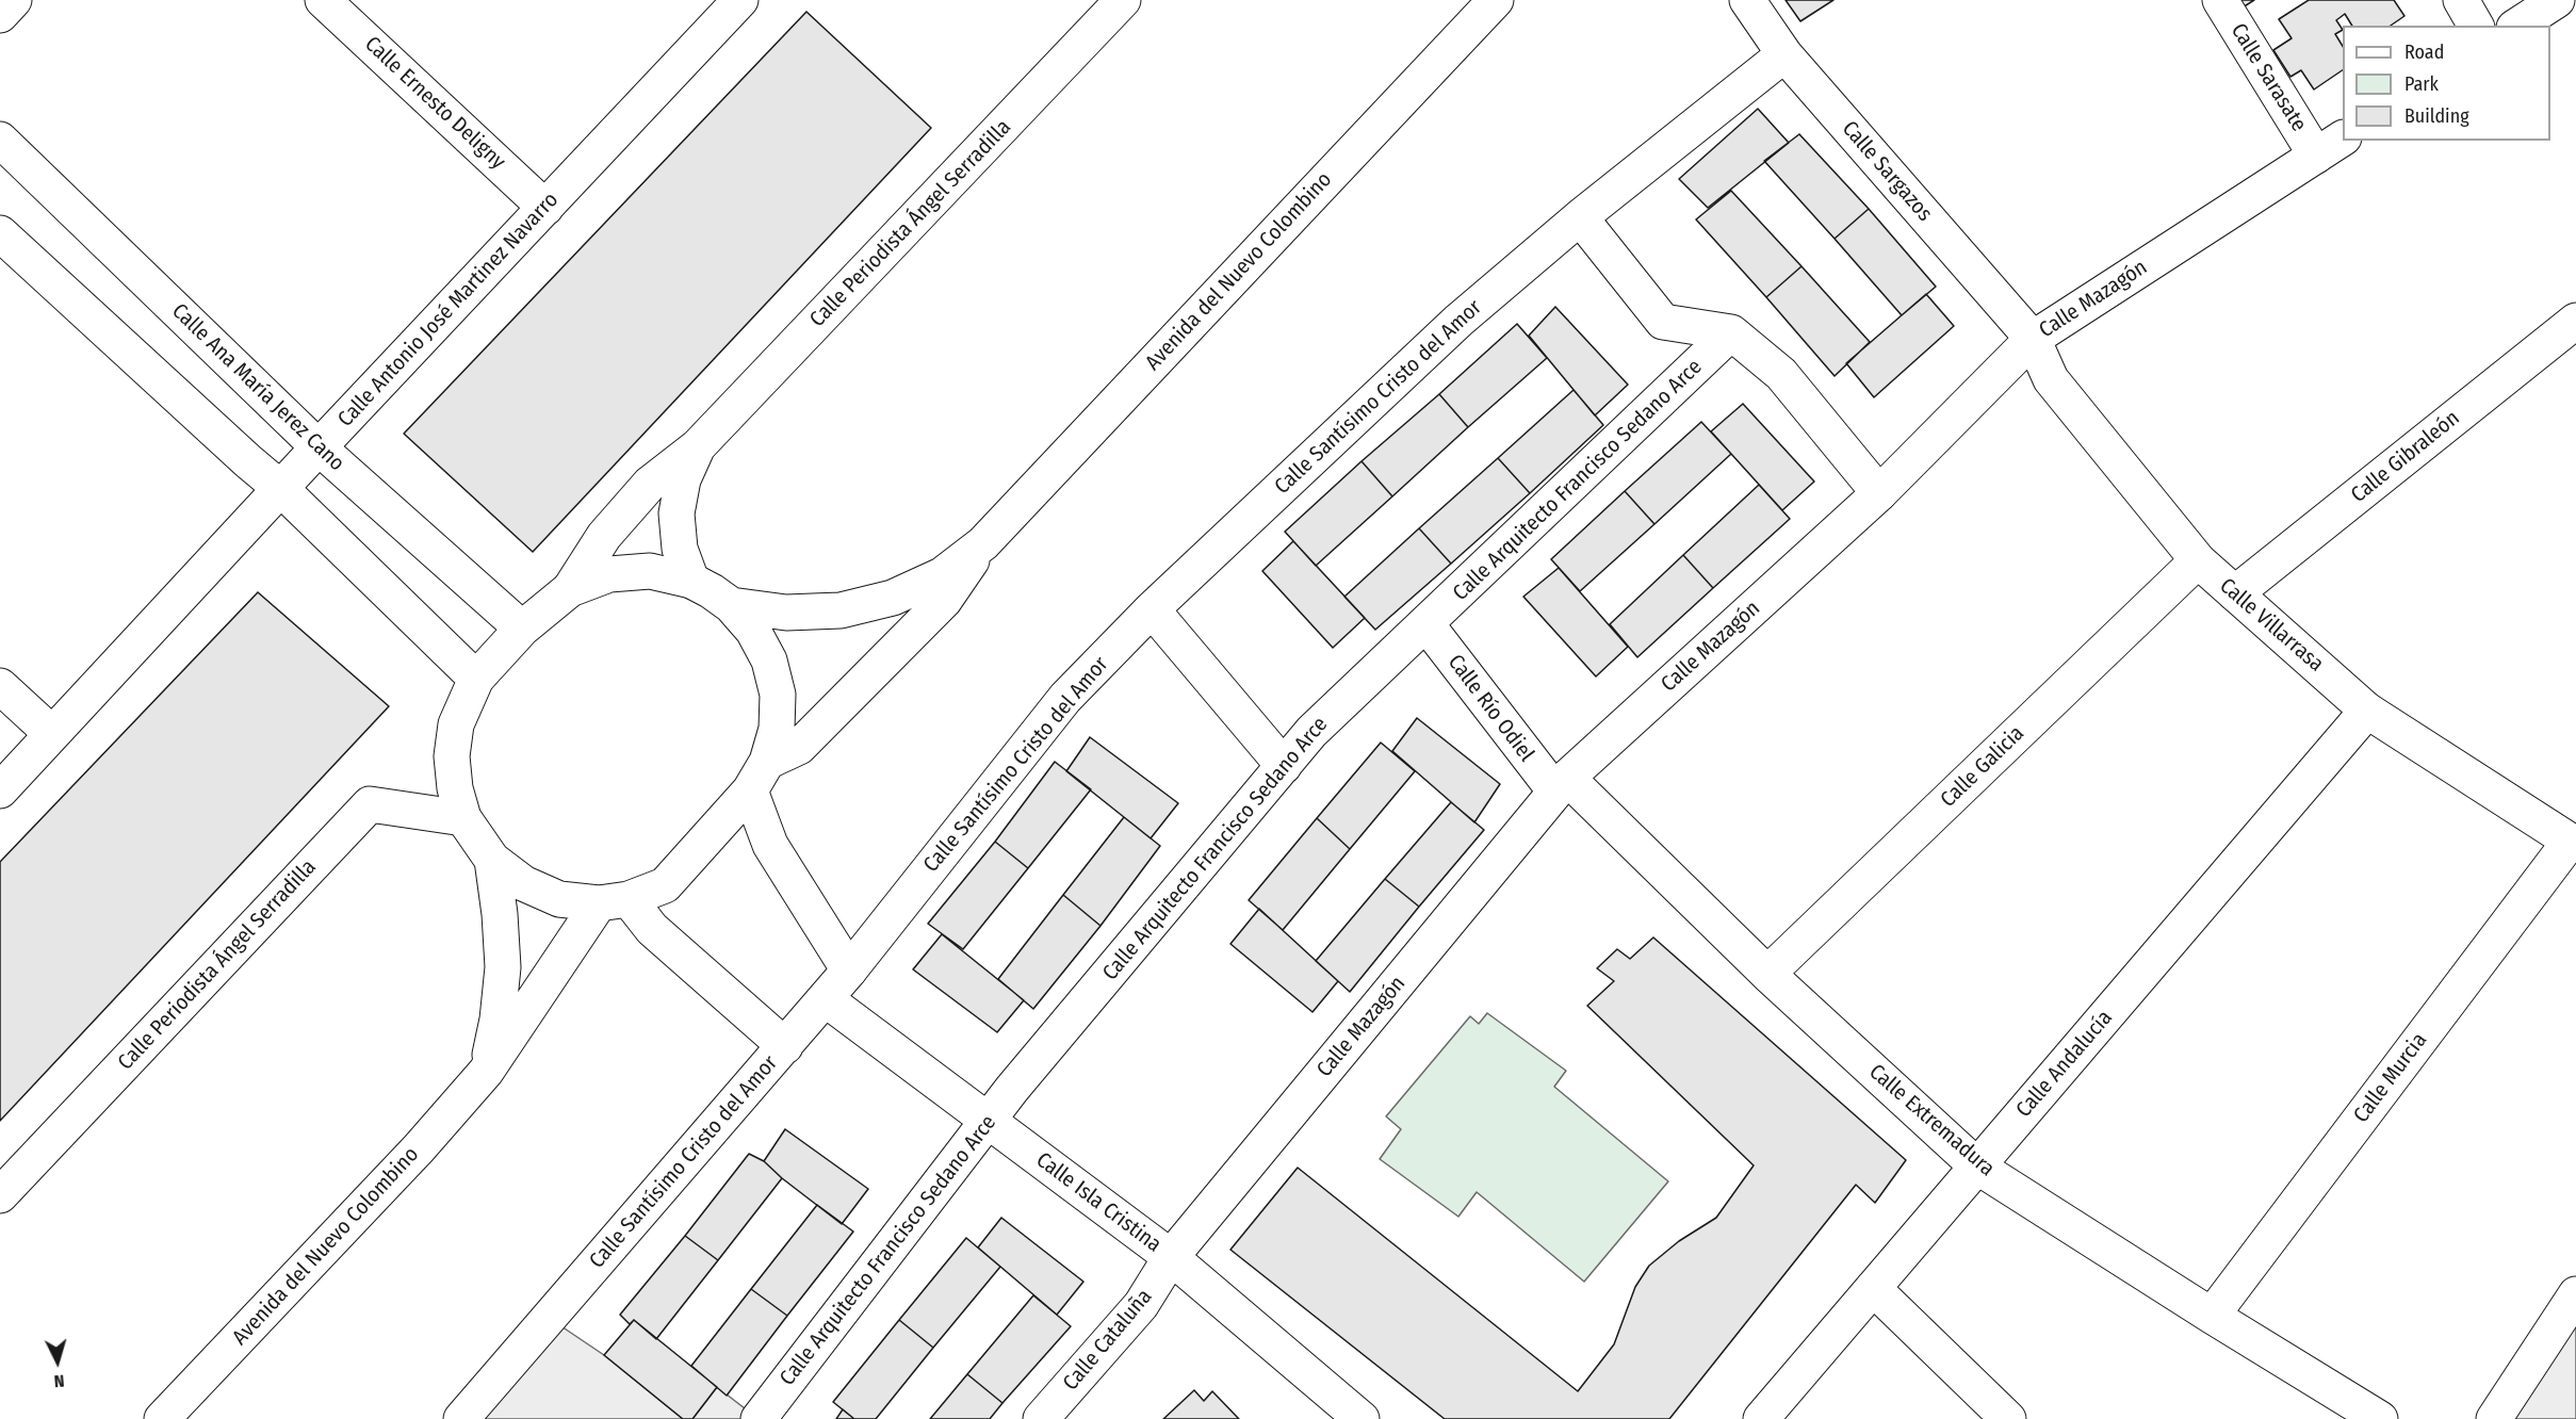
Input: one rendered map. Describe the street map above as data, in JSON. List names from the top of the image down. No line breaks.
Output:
{"streets":{"street":["Calle Sarasate","Calle Ernesto Deligny","Calle Sargazos","Calle Periodista Ángel Serradilla","Avenida del Nuevo Colombino","Calle Mazagón","Calle Antonio José Martinez Navarro","Calle Ana María Jerez Cano","Calle Santísimo Cristo del Amor","Calle Gibraleón","Calle Arquitecto Francisco Sedano Arce","Calle Villarrasa","Calle Río Odiel","Calle Galicia","Calle Andalucía","Calle Murcia","Calle Extremadura","Calle Isla Cristina","Calle Cataluña"]},"crossings":[["Calle Sarasate","Calle Mazagón"],["Calle Ernesto Deligny","Calle Antonio José Martinez Navarro"],["Calle Sargazos","Calle Mazagón"],["Calle Sargazos","Calle Santísimo Cristo del Amor"],["Calle Sargazos","Calle Villarrasa"],["Calle Mazagón","Calle Villarrasa"],["Calle Mazagón","Calle Río Odiel"],["Calle Mazagón","Calle Extremadura"],["Calle Mazagón","Calle Isla Cristina"],["Calle Mazagón","Calle Cataluña"],["Calle Antonio José Martinez Navarro","Calle Ana María Jerez Cano"],["Calle Santísimo Cristo del Amor","Calle Isla Cristina"],["Calle Gibraleón","Calle Villarrasa"],["Calle Arquitecto Francisco Sedano Arce","Calle Río Odiel"],["Calle Arquitecto Francisco Sedano Arce","Calle Isla Cristina"],["Calle Villarrasa","Calle Galicia"],["Calle Villarrasa","Calle Andalucía"],["Calle Villarrasa","Calle Murcia"],["Calle Río Odiel","Calle Extremadura"],["Calle Galicia","Calle Extremadura"],["Calle Andalucía","Calle Extremadura"],["Calle Murcia","Calle Extremadura"],["Calle Isla Cristina","Calle Cataluña"]],"legend":["Road","Park","Building"],"north":"bottom"}
